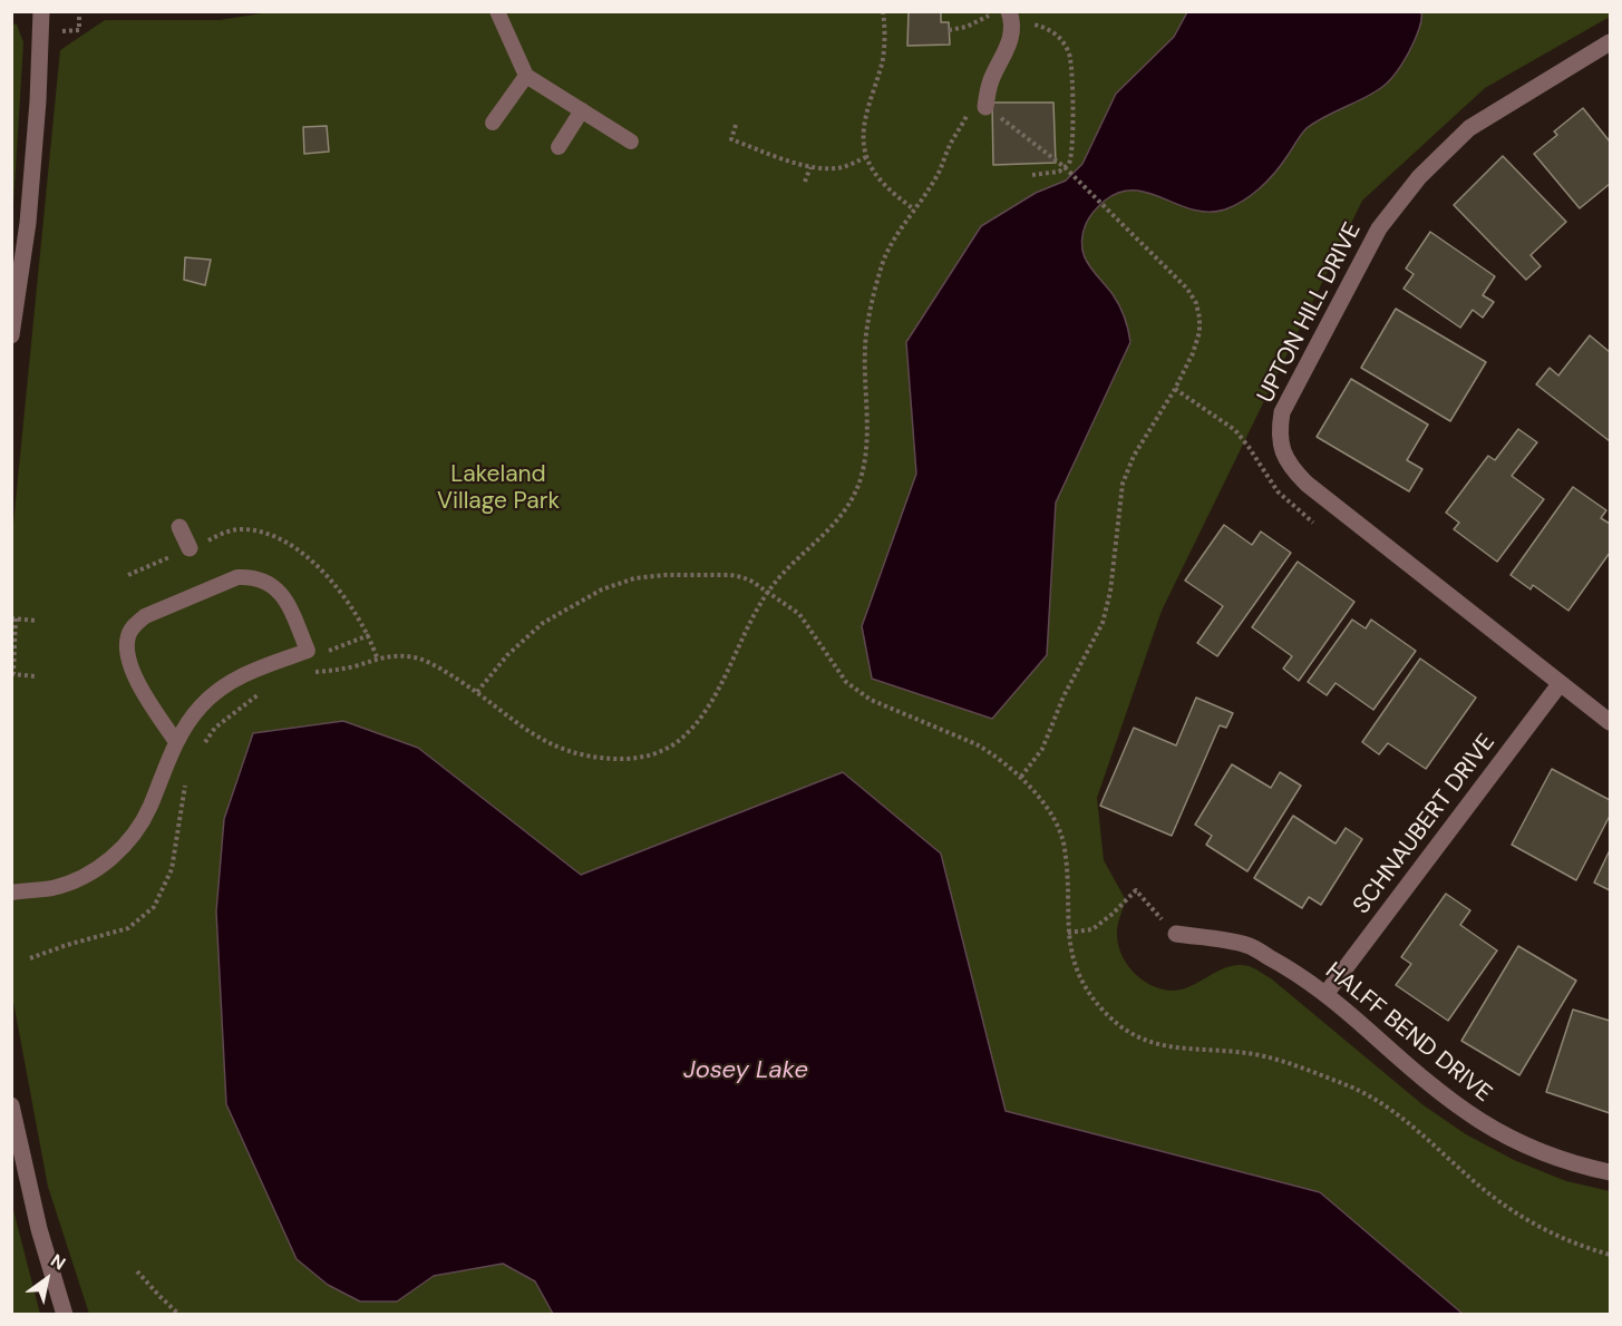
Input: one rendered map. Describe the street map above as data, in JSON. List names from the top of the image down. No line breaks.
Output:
{"streets":{"street":["UPTON HILL DRIVE","SCHNAUBERT DRIVE","HALFF BEND DRIVE"]},"crossings":[["UPTON HILL DRIVE","SCHNAUBERT DRIVE"],["SCHNAUBERT DRIVE","HALFF BEND DRIVE"]],"water":["Josey Lake"],"parks":["Lakeland Village Park"],"north":"top right"}
